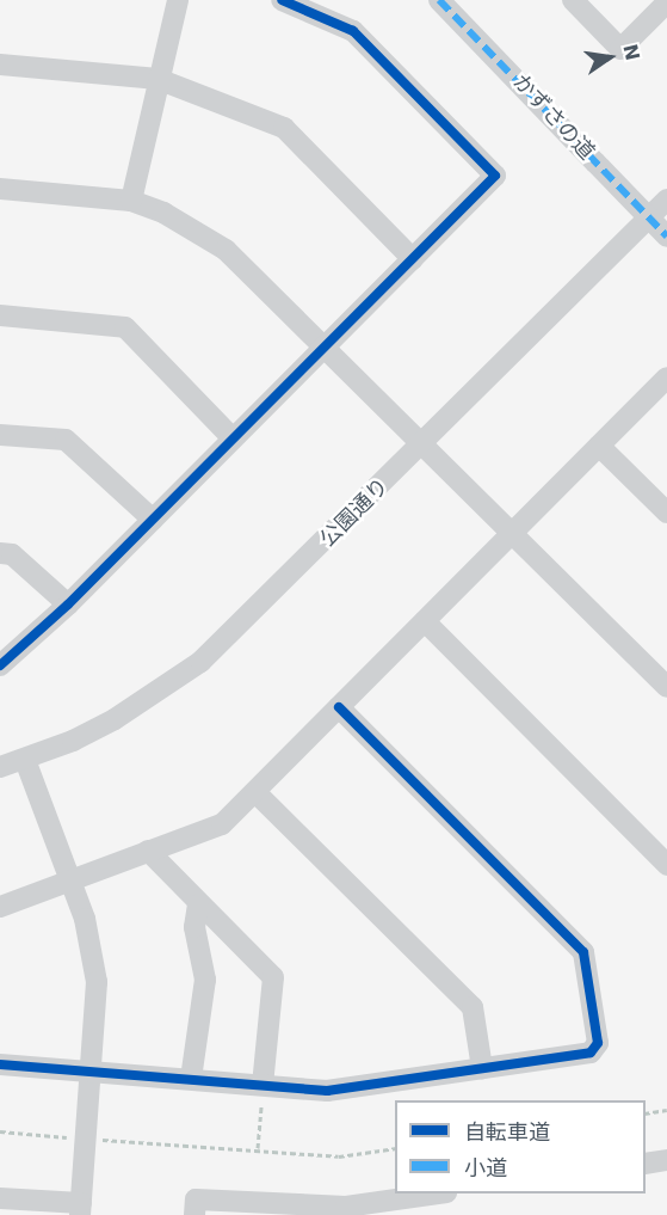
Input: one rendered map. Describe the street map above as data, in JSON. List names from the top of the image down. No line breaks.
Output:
{"streets":{"street":["かずさの道","公園通り"]},"legend":["自転車道","小道"],"north":"right"}
